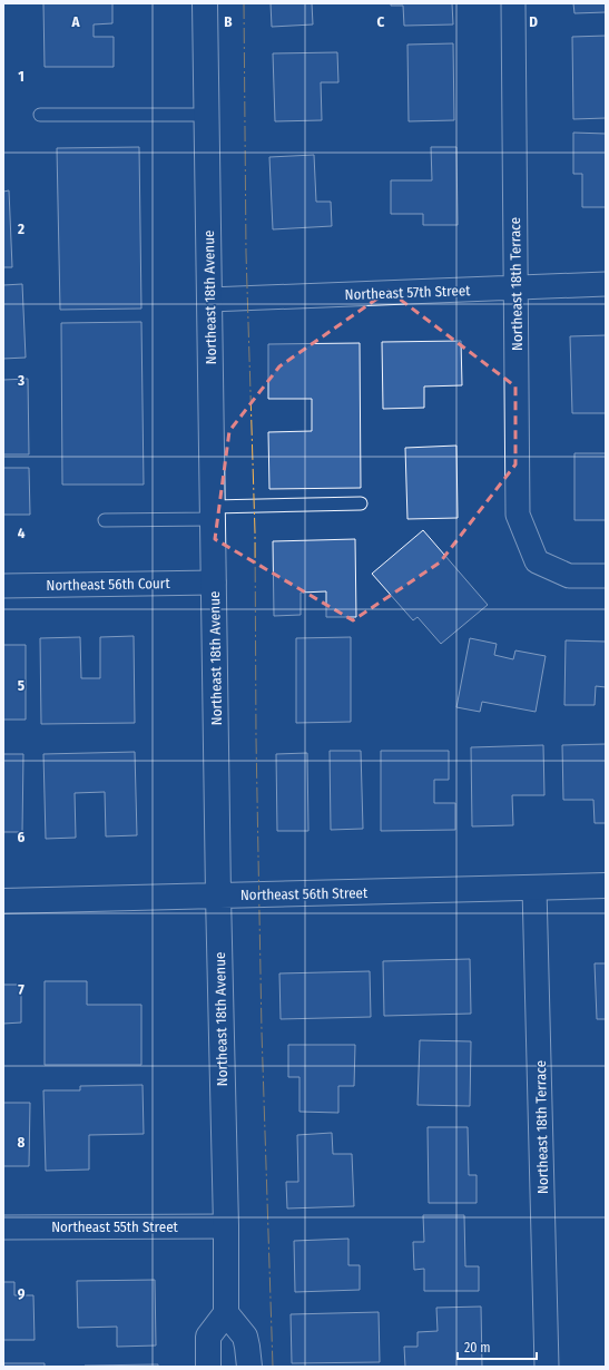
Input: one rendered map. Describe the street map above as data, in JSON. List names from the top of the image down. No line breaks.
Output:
{"streets":{"street":["Northeast 18th Terrace","Northeast 57th Street","Northeast 18th Avenue","Northeast 56th Court","Northeast 56th Street","Northeast 55th Street"]},"crossings":[["Northeast 18th Terrace","Northeast 57th Street"],["Northeast 18th Terrace","Northeast 56th Street"],["Northeast 57th Street","Northeast 18th Avenue"],["Northeast 18th Avenue","Northeast 56th Court"],["Northeast 18th Avenue","Northeast 56th Street"],["Northeast 18th Avenue","Northeast 55th Street"]],"scale_bar":"20 m","grid":{"columns":["A","B","C","D"],"rows":["1","2","3","4","5","6","7","8","9"]}}
